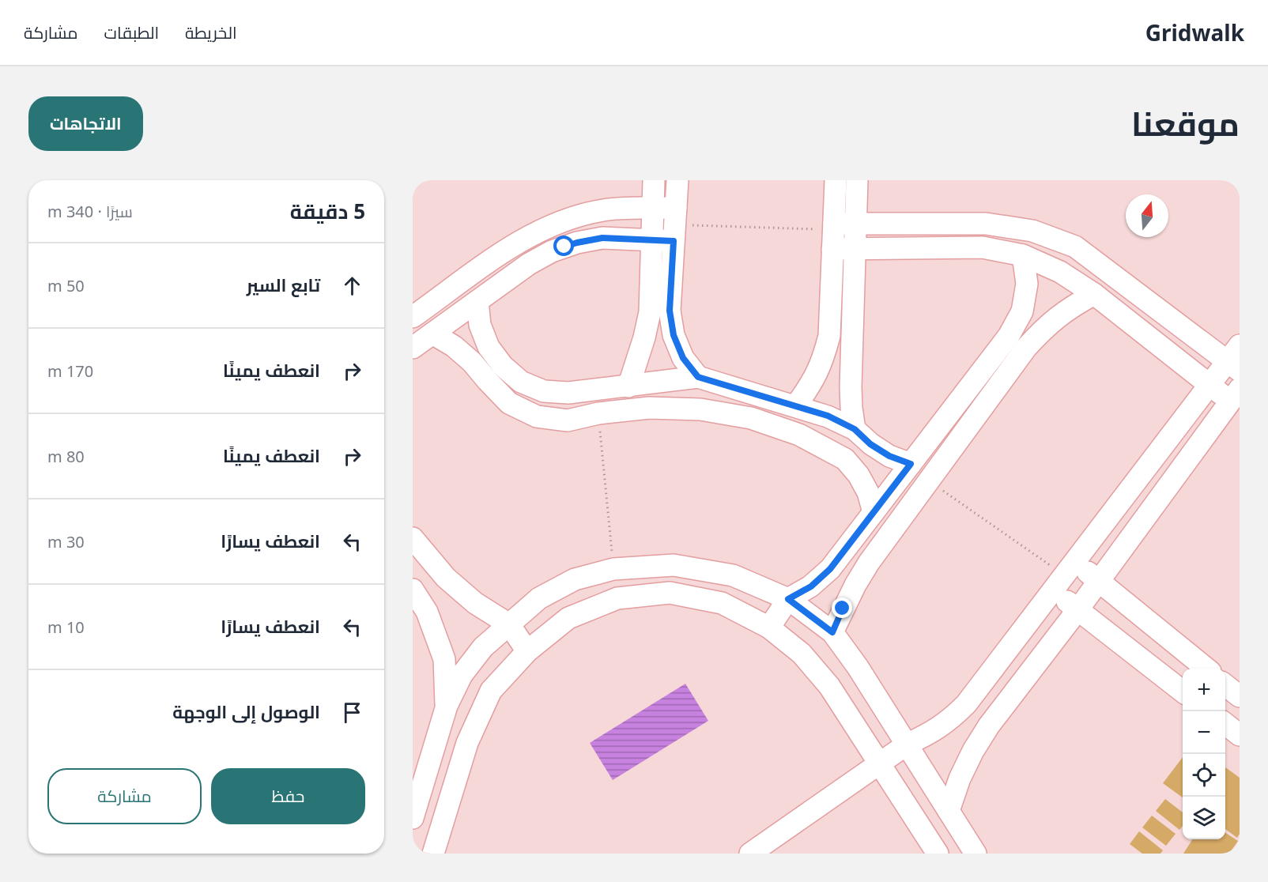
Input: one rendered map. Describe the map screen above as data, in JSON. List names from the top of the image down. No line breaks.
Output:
{"north":"top","page":{"header":"Gridwalk","nav":["الخريطة","الطبقات","مشاركة"],"title":"موقعنا","buttons":["الاتجاهات",["حفظ","مشاركة"]],"heading":["5 دقيقة","سيرًا · 340 m"],"list":[["تابع السير","50 m"],["انعطف يمينًا","170 m"],["انعطف يمينًا","80 m"],["انعطف يسارًا","30 m"],["انعطف يسارًا","10 m"],"الوصول إلى الوجهة"],"map_buttons":["+","−"]}}
